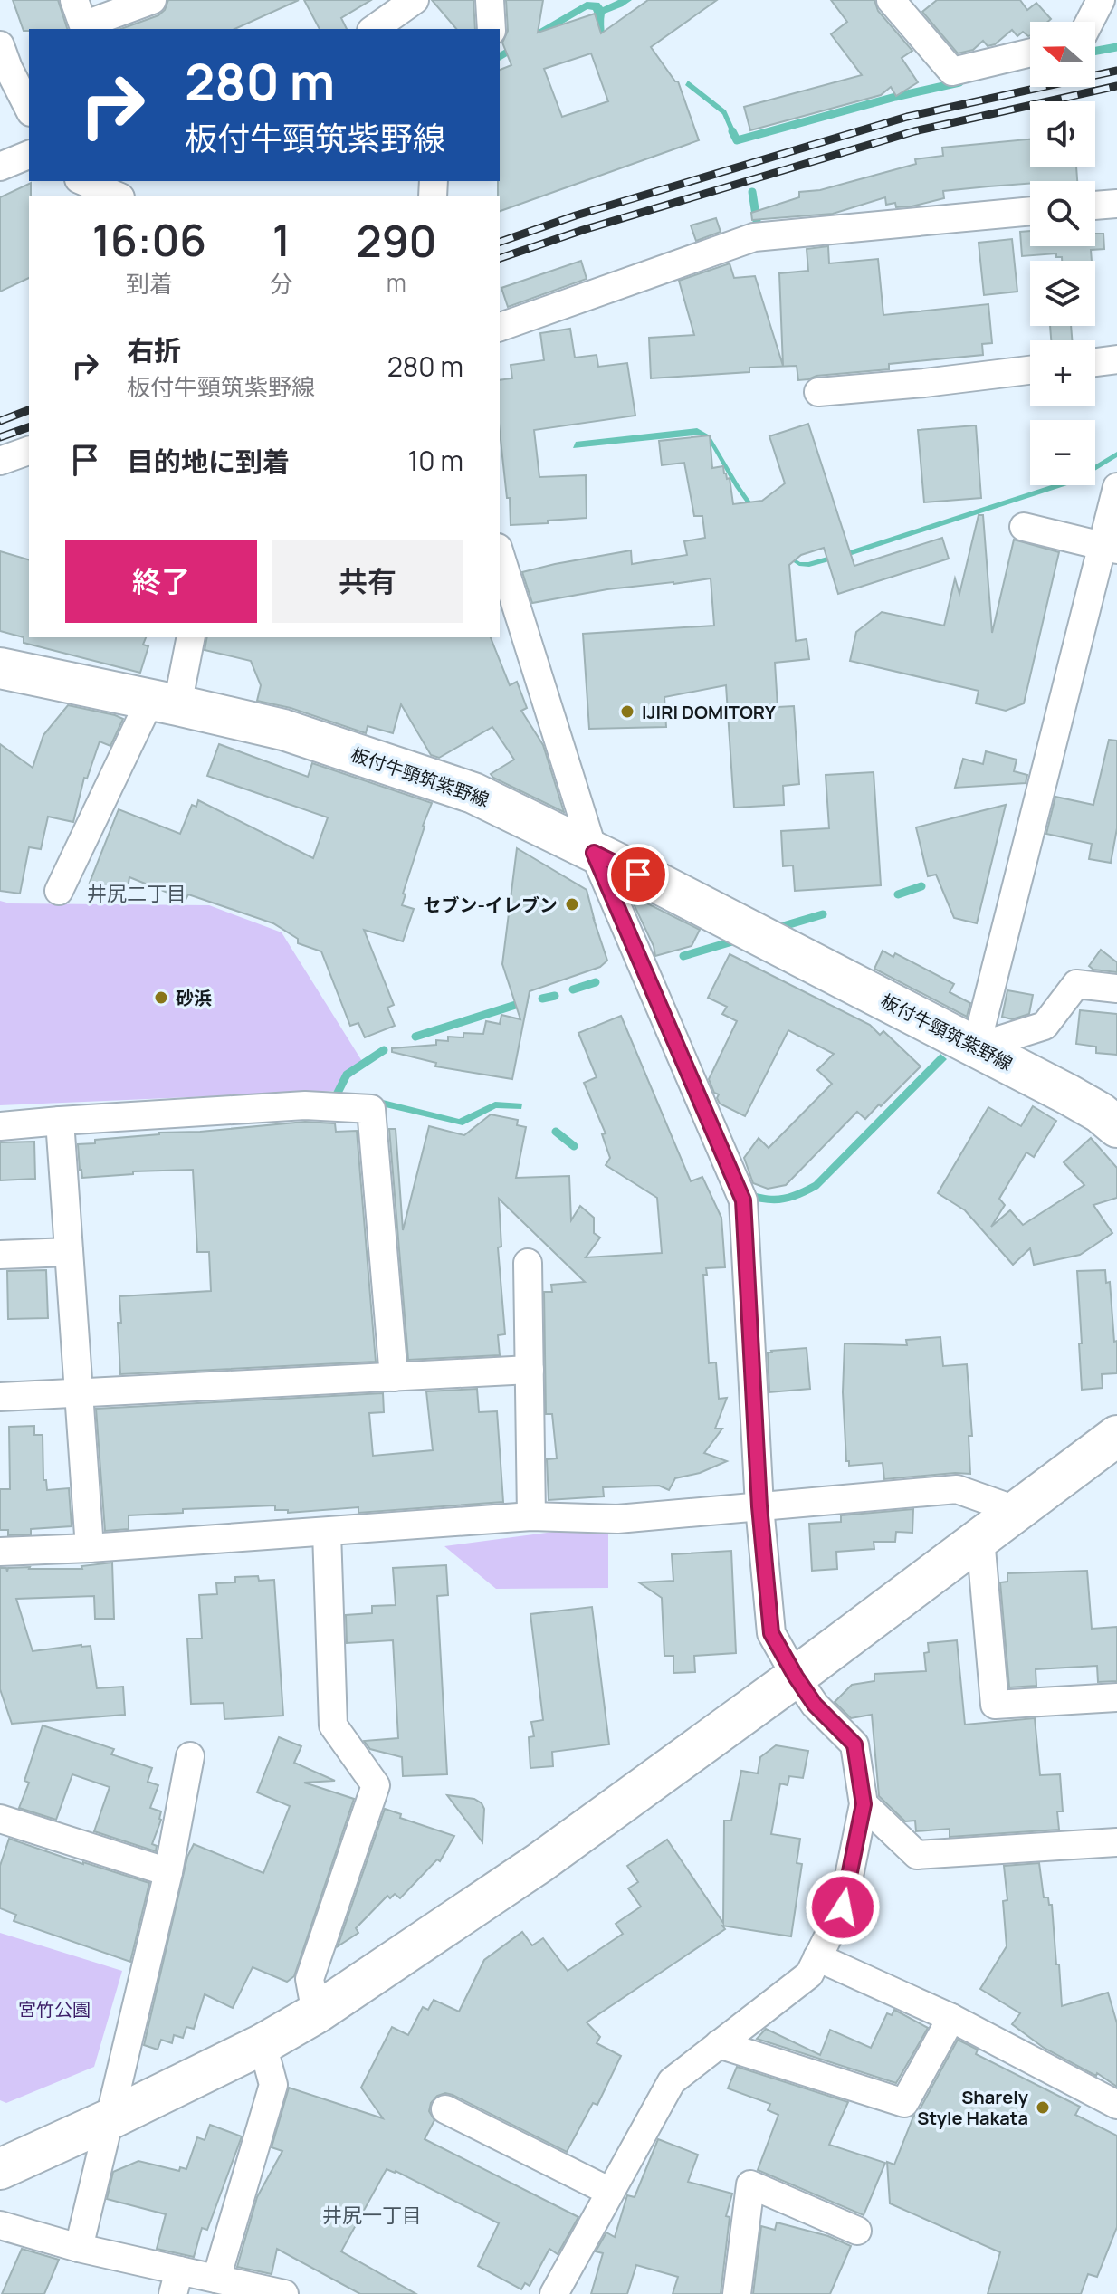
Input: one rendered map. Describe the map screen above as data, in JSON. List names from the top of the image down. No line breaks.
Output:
{"streets":{"street":["板付牛頸筑紫野線"]},"districts":["井尻二丁目","井尻一丁目"],"parks":["宮竹公園"],"places":["IJIRI DOMITORY","セブン-イレブン","砂浜","Sharely Style Hakata"],"north":"left","page":{"map_buttons":["+","−"],"turn":["280 m","板付牛頸筑紫野線"],"eta":["16:06","到着","1","分","290","m"],"list":[{"name":"右折","note":"板付牛頸筑紫野線","value":"280 m"},{"name":"目的地に到着","value":"10 m"}],"buttons":["終了","共有"]}}
